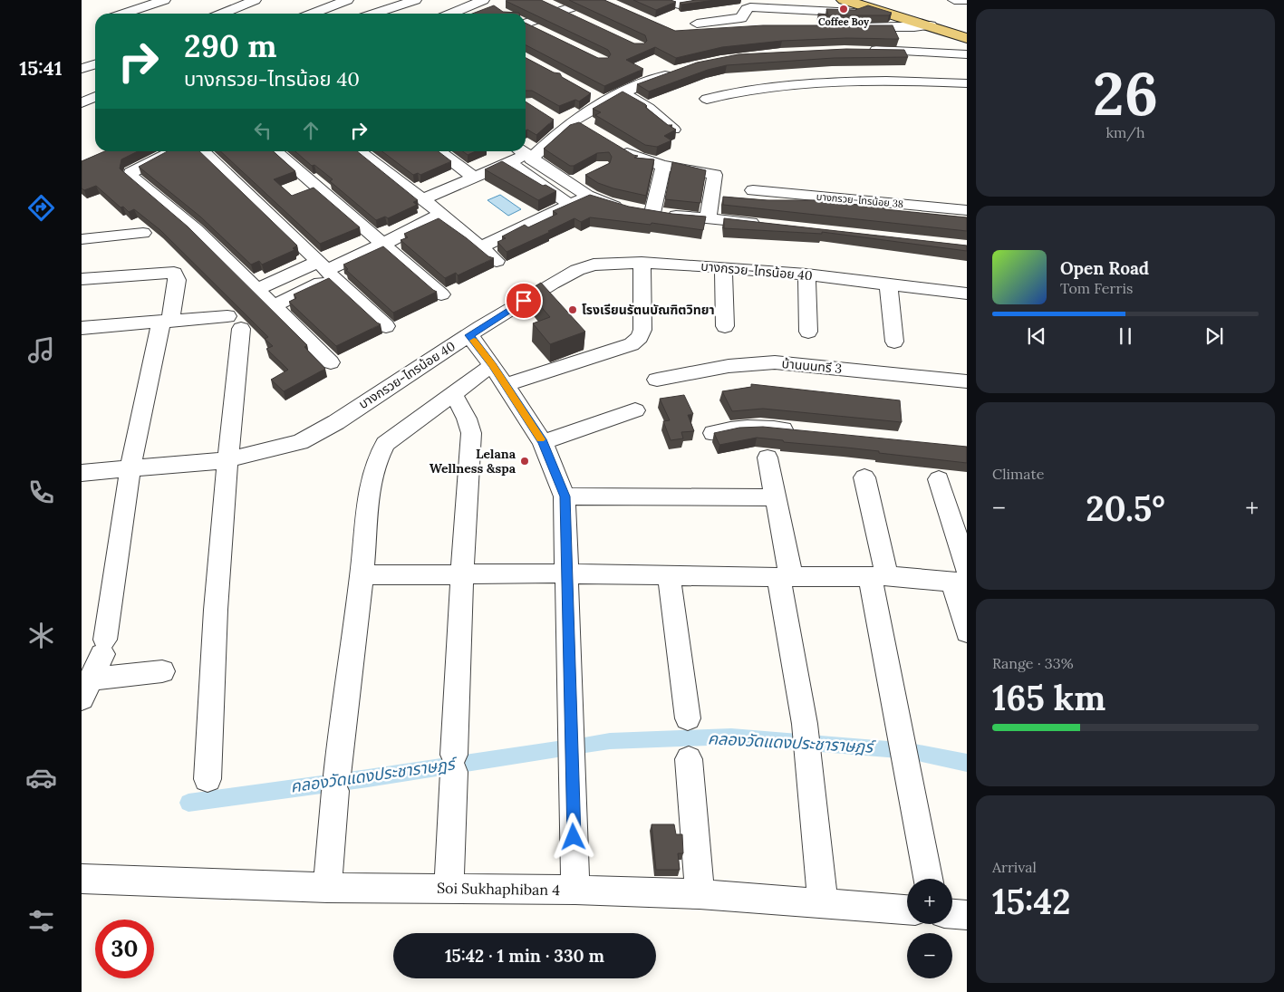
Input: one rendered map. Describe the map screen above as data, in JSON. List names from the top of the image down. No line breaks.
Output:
{"streets":{"street":["บางกรวย-ไทรน้อย 38","บางกรวย-ไทรน้อย 40","บ้านนนทรี 3","Soi Sukhaphiban 4"]},"water":["คลองวัดแดงประชาราษฎร์"],"places":["Coffee Boy","โรงเรียนรัตนบัณฑิตวิทยา","Lelana Wellness &spa"],"page":{"tabs":"15:41","tile":[["26","km/h"],"Climate",["Range · 33%","165 km"],["Arrival","15:42"]],"turn":["290 m","บางกรวย-ไทรน้อย 40"],"song":["Open Road","Tom Ferris"],"heat":["−","20.5°","+"],"map_buttons":["+","−"],"limit":"30","trip":"15:42 · 1 min · 330 m"}}
